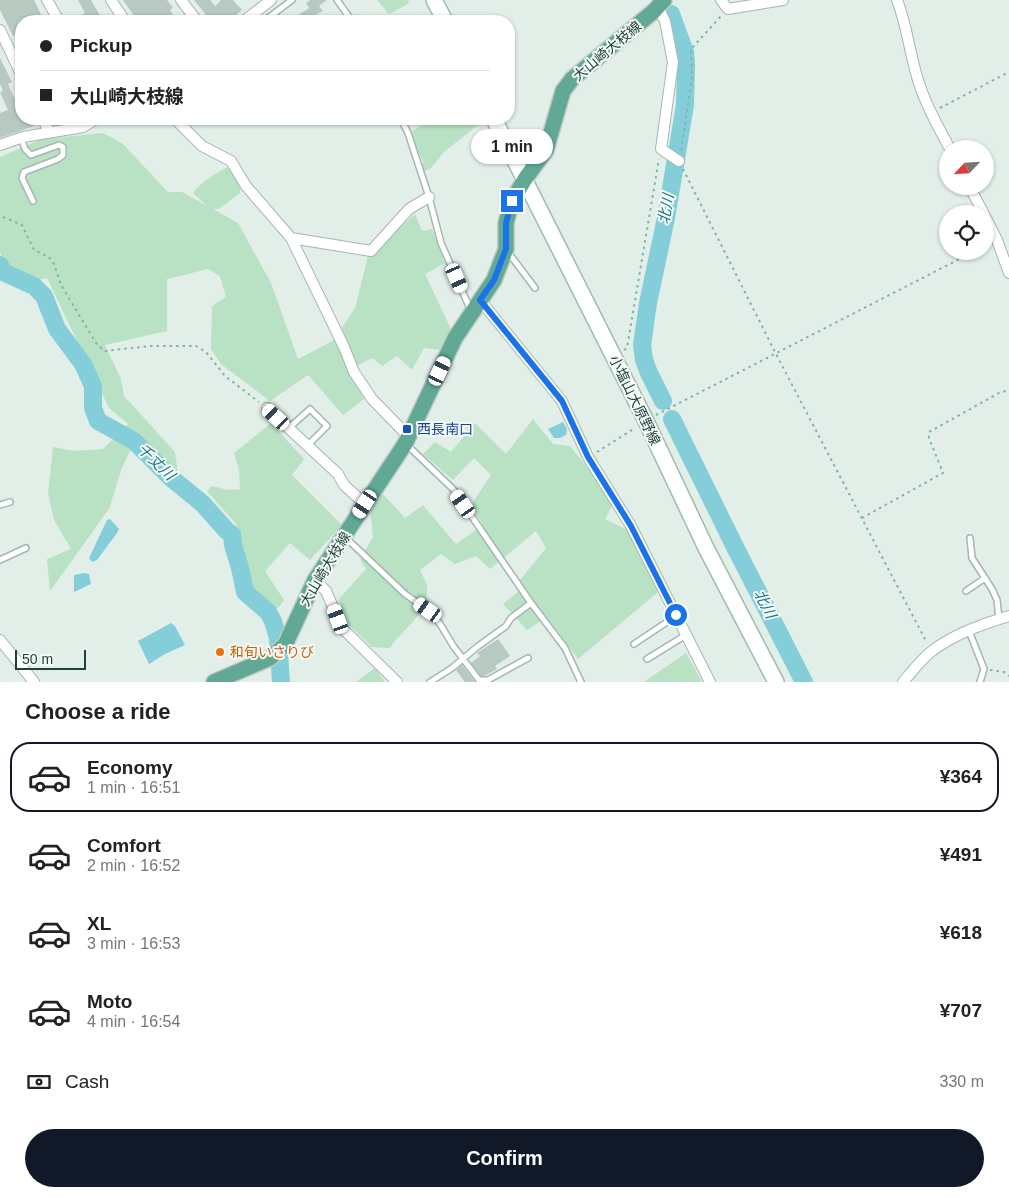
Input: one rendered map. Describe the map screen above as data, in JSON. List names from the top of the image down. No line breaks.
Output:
{"streets":{"main road":["大山崎大枝線","小塩山大原野線"]},"crossings":[["大山崎大枝線","小塩山大原野線"]],"water":["北川","千丈川"],"places":{"transit":["西長南口"],"other":["和旬いさりび"]},"scale_bar":"50 m","north":"bottom left","page":{"banner":["Pickup","大山崎大枝線"],"bubble":"1 min","scale":"50 m","heading":"Choose a ride","list":[{"name":"Economy","note":"1 min · 16:51","value":"¥364"},{"name":"Comfort","note":"2 min · 16:52","value":"¥491"},{"name":"XL","note":"3 min · 16:53","value":"¥618"},{"name":"Moto","note":"4 min · 16:54","value":"¥707"}],"pay":["Cash","330 m"],"buttons":"Confirm"}}
